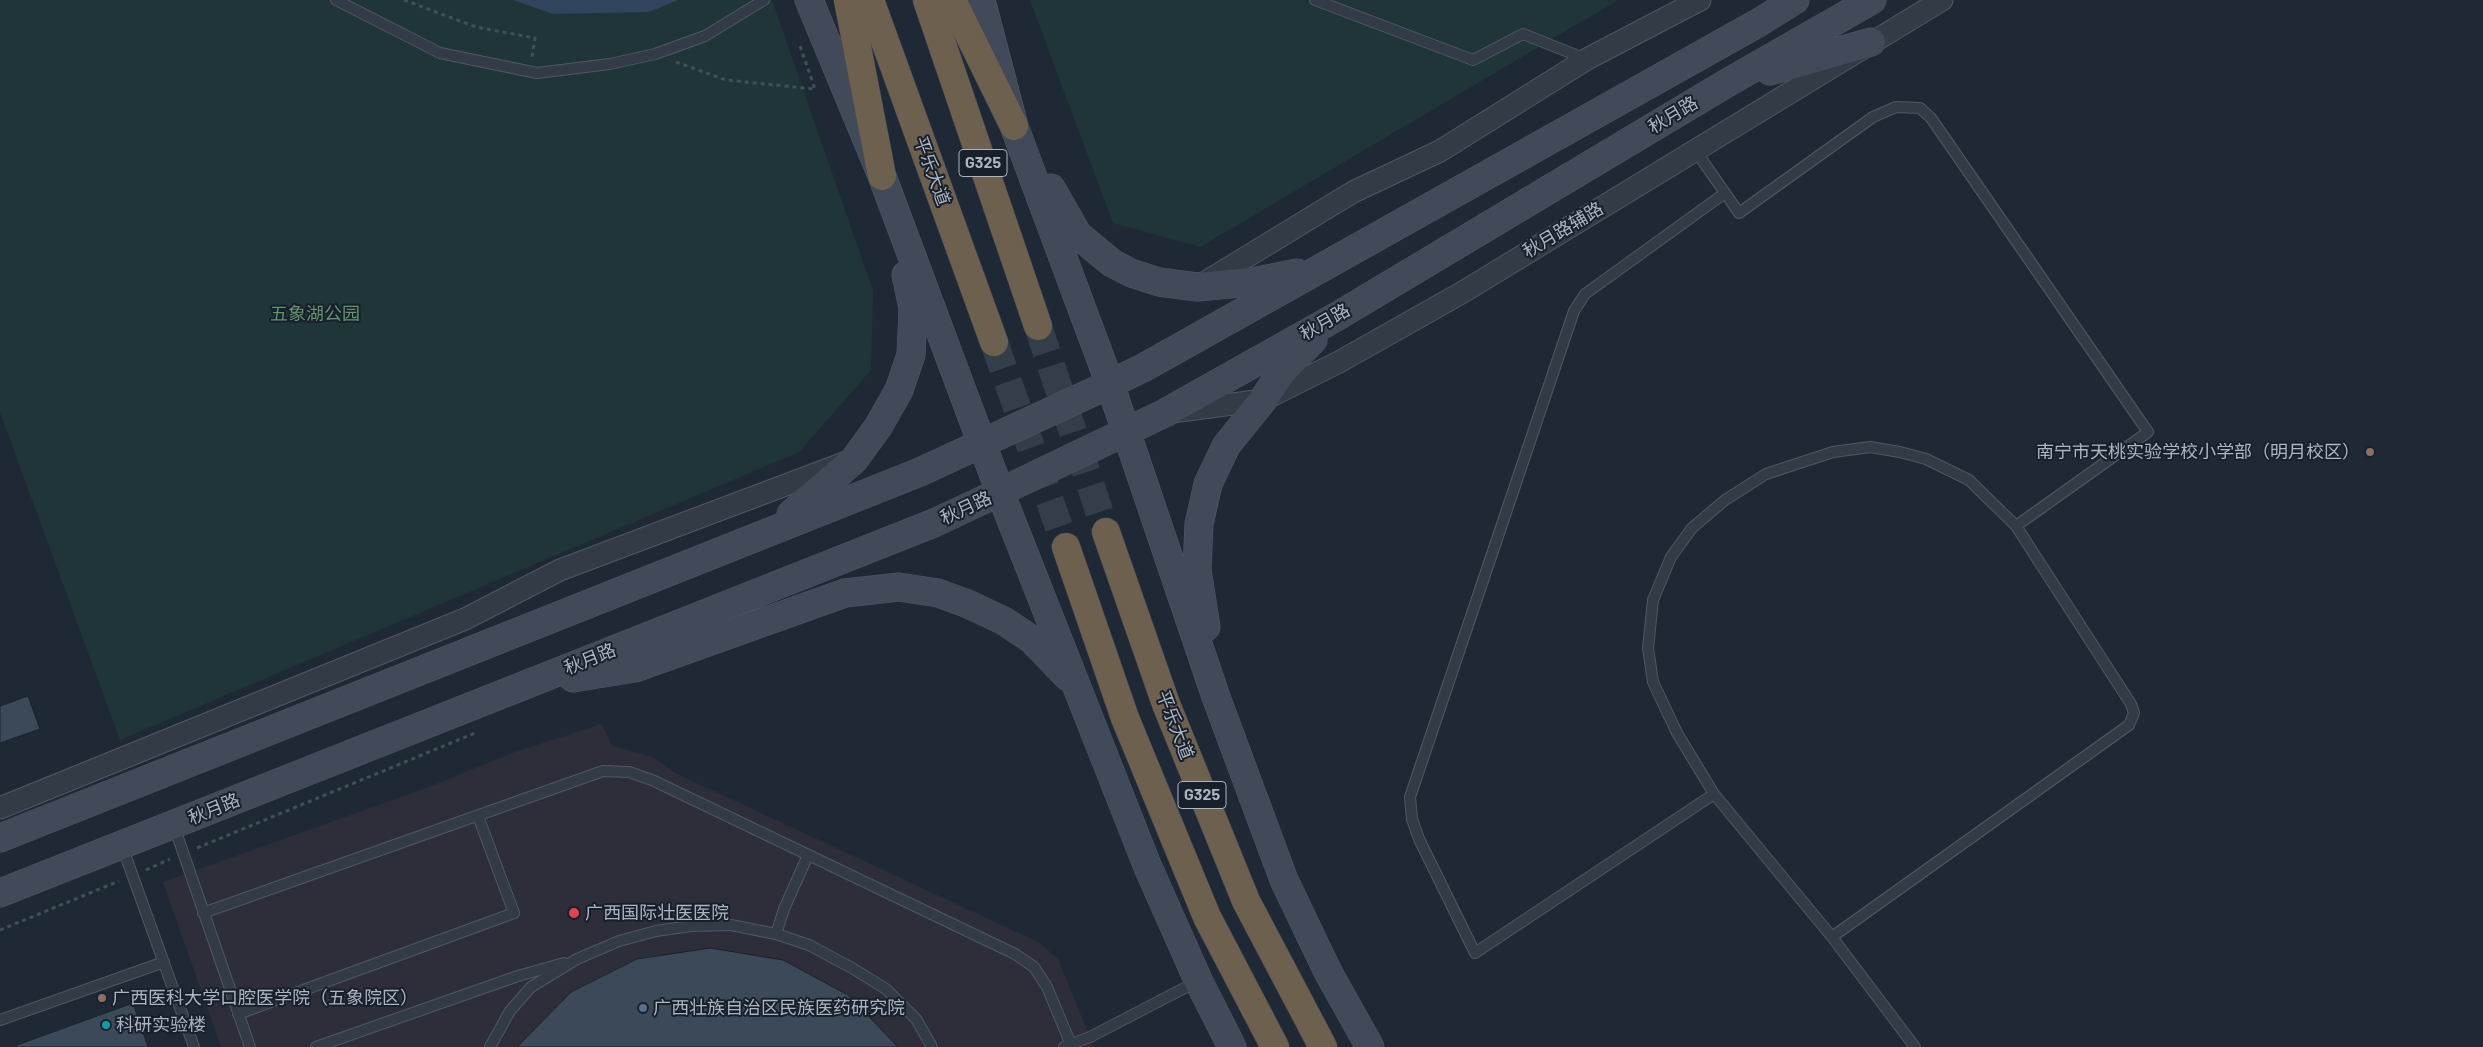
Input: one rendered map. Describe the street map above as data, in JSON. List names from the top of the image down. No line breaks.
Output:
{"streets":{"highway":["G325","平乐大道"],"main road":["秋月路"],"street":["秋月路辅路"]},"crossings":[["秋月路","秋月路辅路"]],"parks":["五象湖公园"],"places":["南宁市天桃实验学校小学部（明月校区）","广西国际壮医医院","广西医科大学口腔医学院（五象院区）","广西壮族自治区民族医药研究院","科研实验楼"]}
